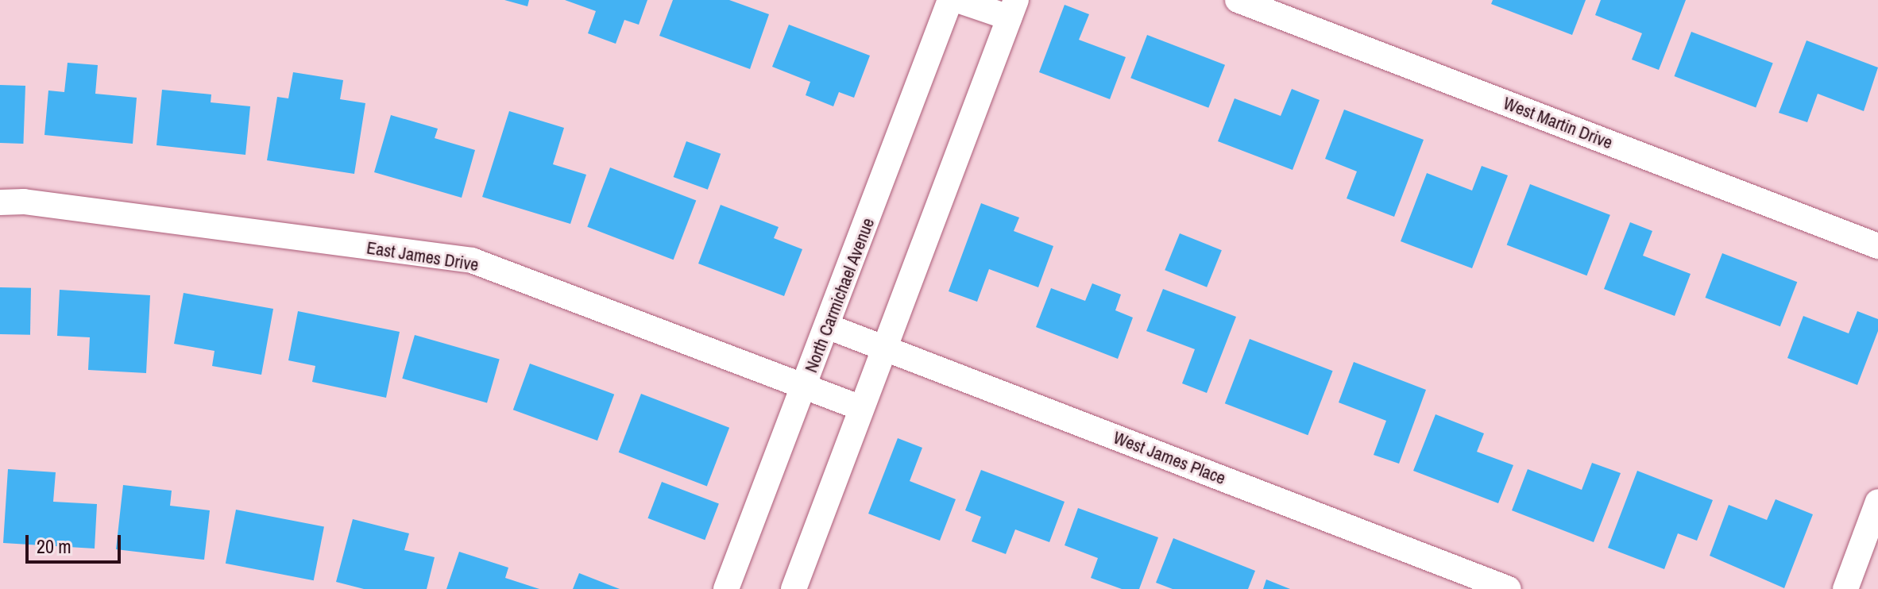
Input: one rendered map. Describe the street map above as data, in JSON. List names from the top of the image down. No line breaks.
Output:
{"streets":{"street":["West Martin Drive","East James Drive","North Carmichael Avenue","West James Place"]},"crossings":[["East James Drive","North Carmichael Avenue"],["North Carmichael Avenue","West James Place"]],"scale_bar":"20 m"}
